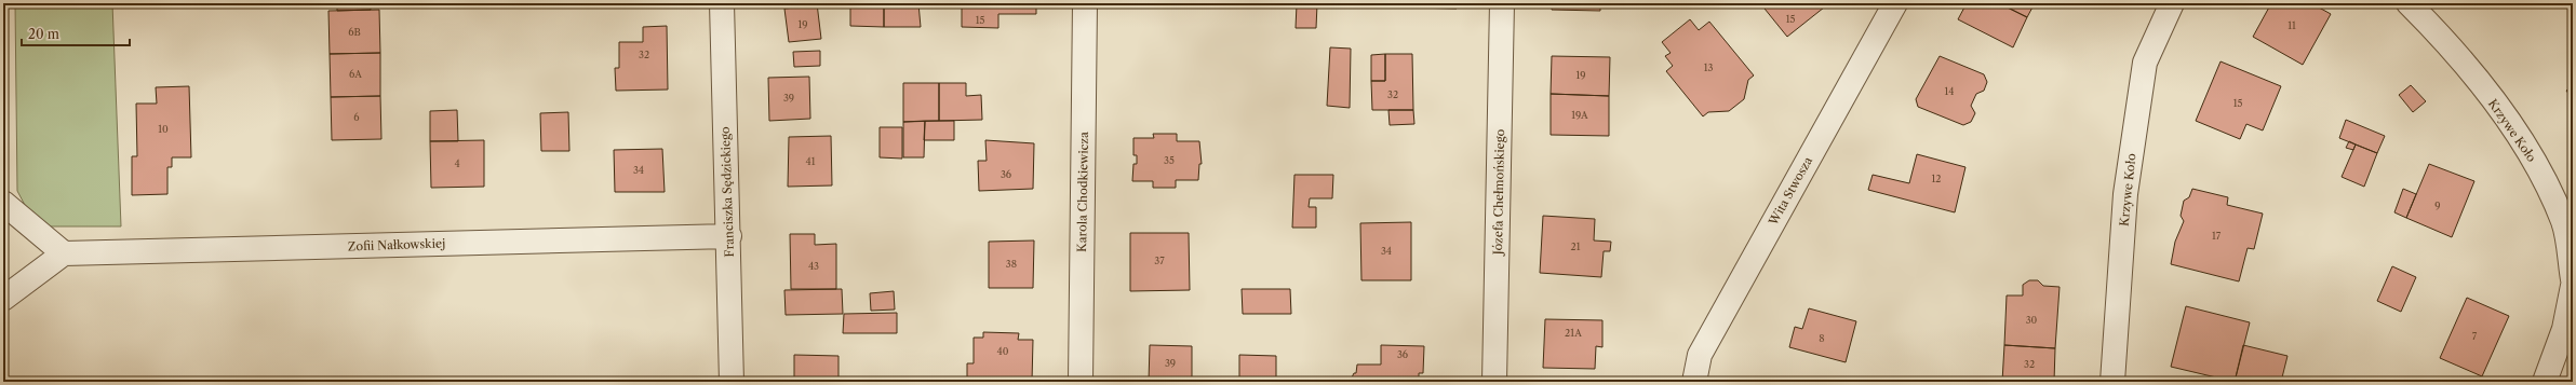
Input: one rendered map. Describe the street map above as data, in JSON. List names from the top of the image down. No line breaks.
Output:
{"streets":{"street":["Krzywe Koło","Wita Stwosza","Franciszka Sędzickiego","Karola Chodkiewicza","Józefa Chełmońskiego","Zofii Nałkowskiej"]},"crossings":[["Franciszka Sędzickiego","Zofii Nałkowskiej"]],"house_numbers":["15","15","19","11","6B","32","13","6A","19","14","32","39","15","19A","6","10","35","41","4","34","36","12","9","17","21","34","37","38","43","30","21A","7","8","40","36","39","32"],"scale_bar":"20 m"}
